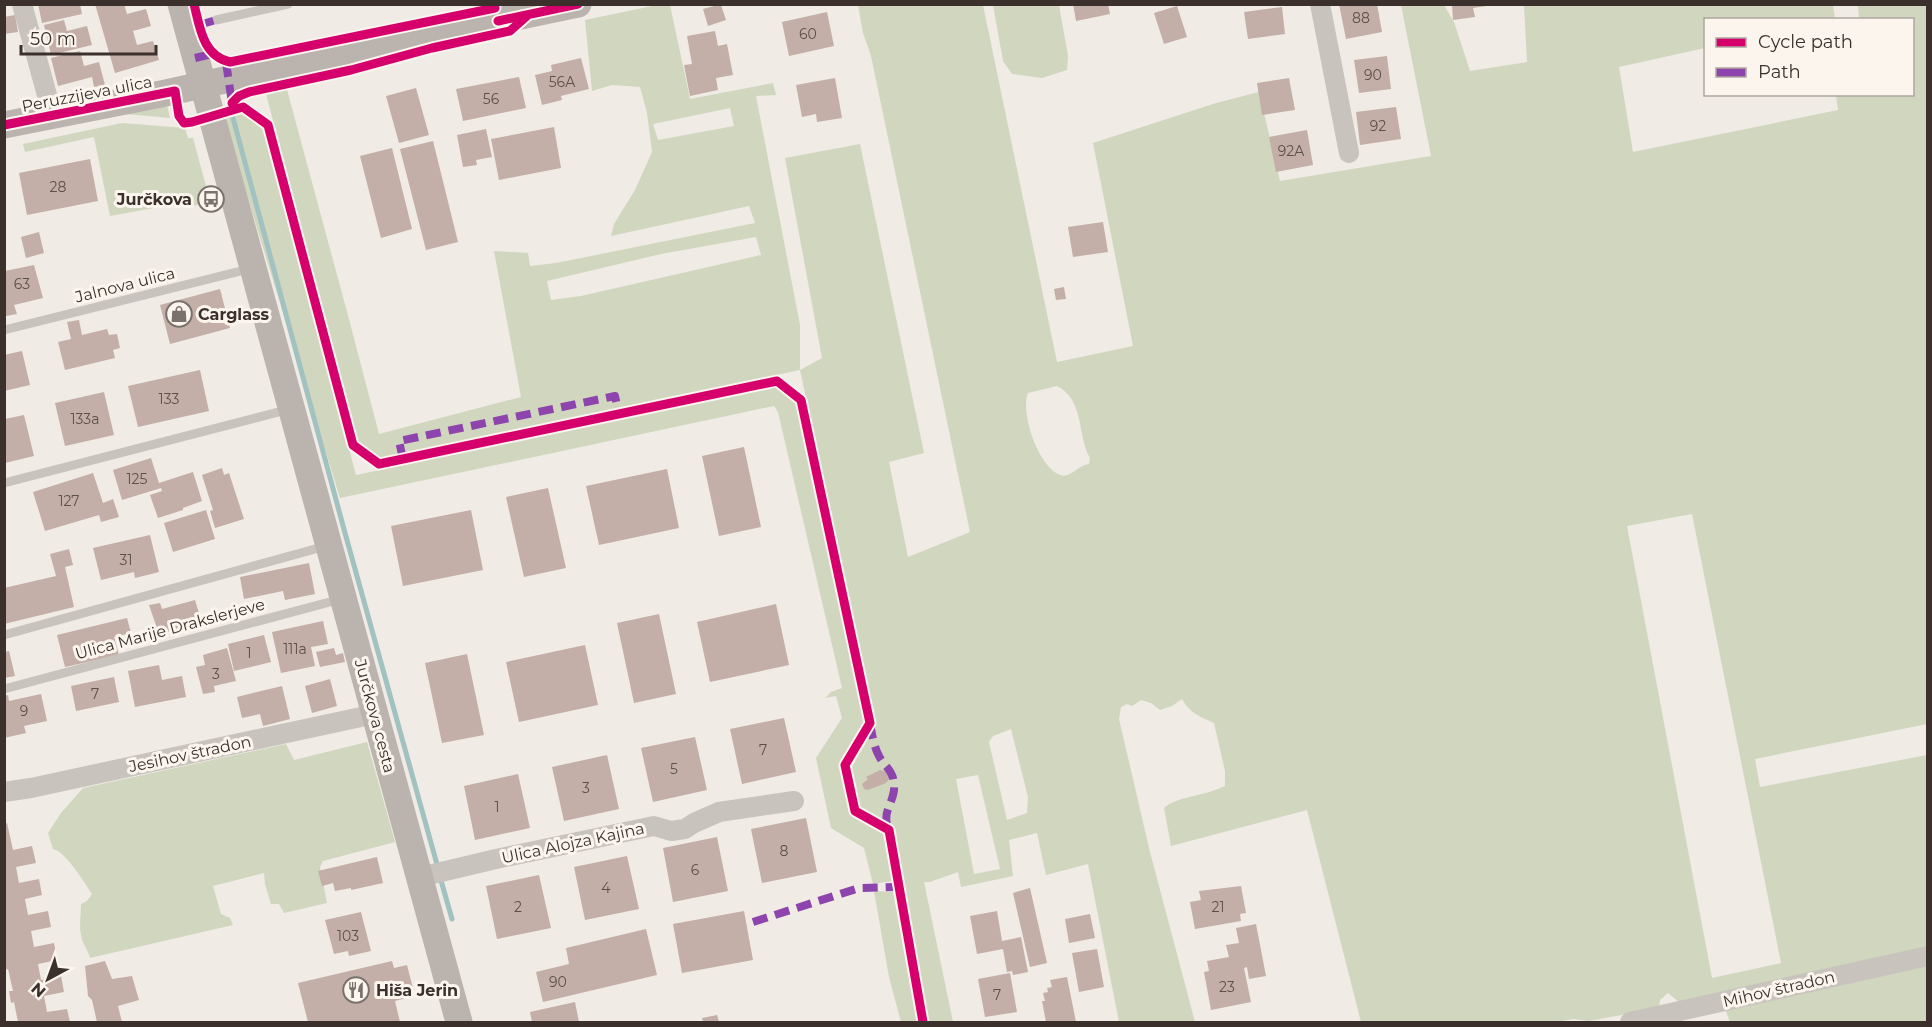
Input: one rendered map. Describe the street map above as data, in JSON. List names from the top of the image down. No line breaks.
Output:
{"streets":{"main road":["Peruzzijeva ulica","Jurčkova cesta"],"street":["Jesihov štradon","Ulica Alojza Kajina","Mihov štradon"],"lane":["Jalnova ulica","Ulica Marije Drakslerjeve"]},"crossings":[["Peruzzijeva ulica","Jurčkova cesta"],["Jalnova ulica","Jurčkova cesta"],["Ulica Marije Drakslerjeve","Jurčkova cesta"],["Jurčkova cesta","Jesihov štradon"],["Jurčkova cesta","Ulica Alojza Kajina"]],"places":{"bus stop":["Jurčkova"],"shop":["Carglass"],"restaurant":["Hiša Jerin"]},"house_numbers":["88","60","90","56A","56","92","92A","28","63","133","133a","125","127","31","111a","1","3","7","9","7","5","3","1","8","6","4","2","21","103","90","23","7"],"legend":["Cycle path","Path"],"scale_bar":"50 m","north":"bottom left"}
